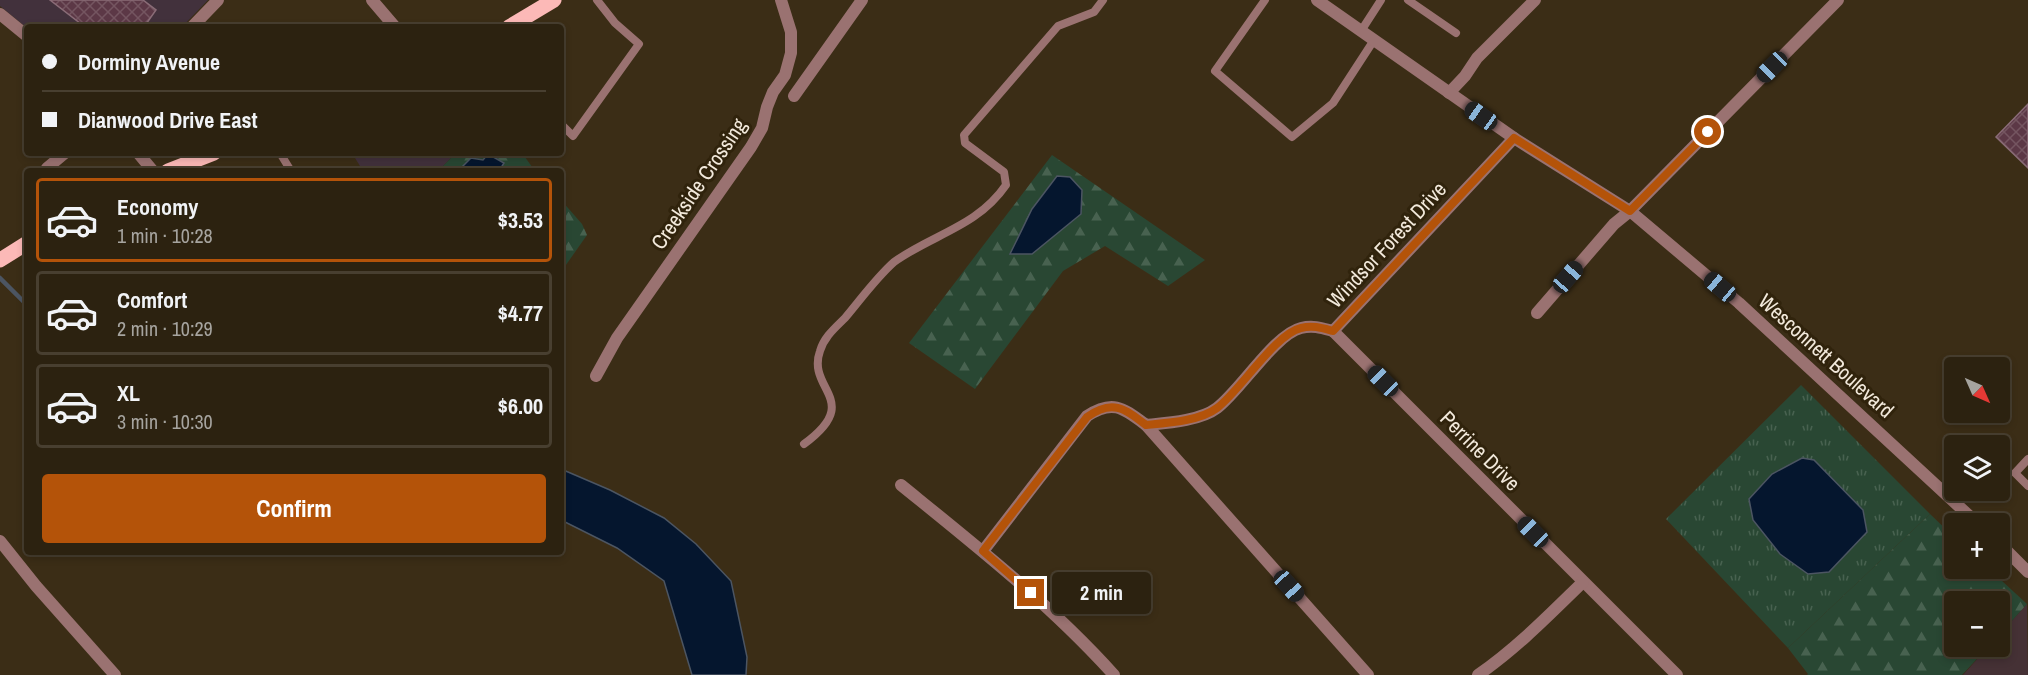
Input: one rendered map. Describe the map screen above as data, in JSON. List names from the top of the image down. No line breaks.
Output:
{"streets":{"street":["Creekside Crossing","Windsor Forest Drive","Wesconnett Boulevard","Perrine Drive"]},"crossings":[["Windsor Forest Drive","Wesconnett Boulevard"],["Windsor Forest Drive","Perrine Drive"]],"north":"bottom right","page":{"banner":["Dorminy Avenue","Dianwood Drive East"],"list":[{"name":"Economy","note":"1 min · 10:28","value":"$3.53"},{"name":"Comfort","note":"2 min · 10:29","value":"$4.77"},{"name":"XL","note":"3 min · 10:30","value":"$6.00"}],"map_buttons":["+","−"],"buttons":"Confirm","bubble":"2 min"}}
